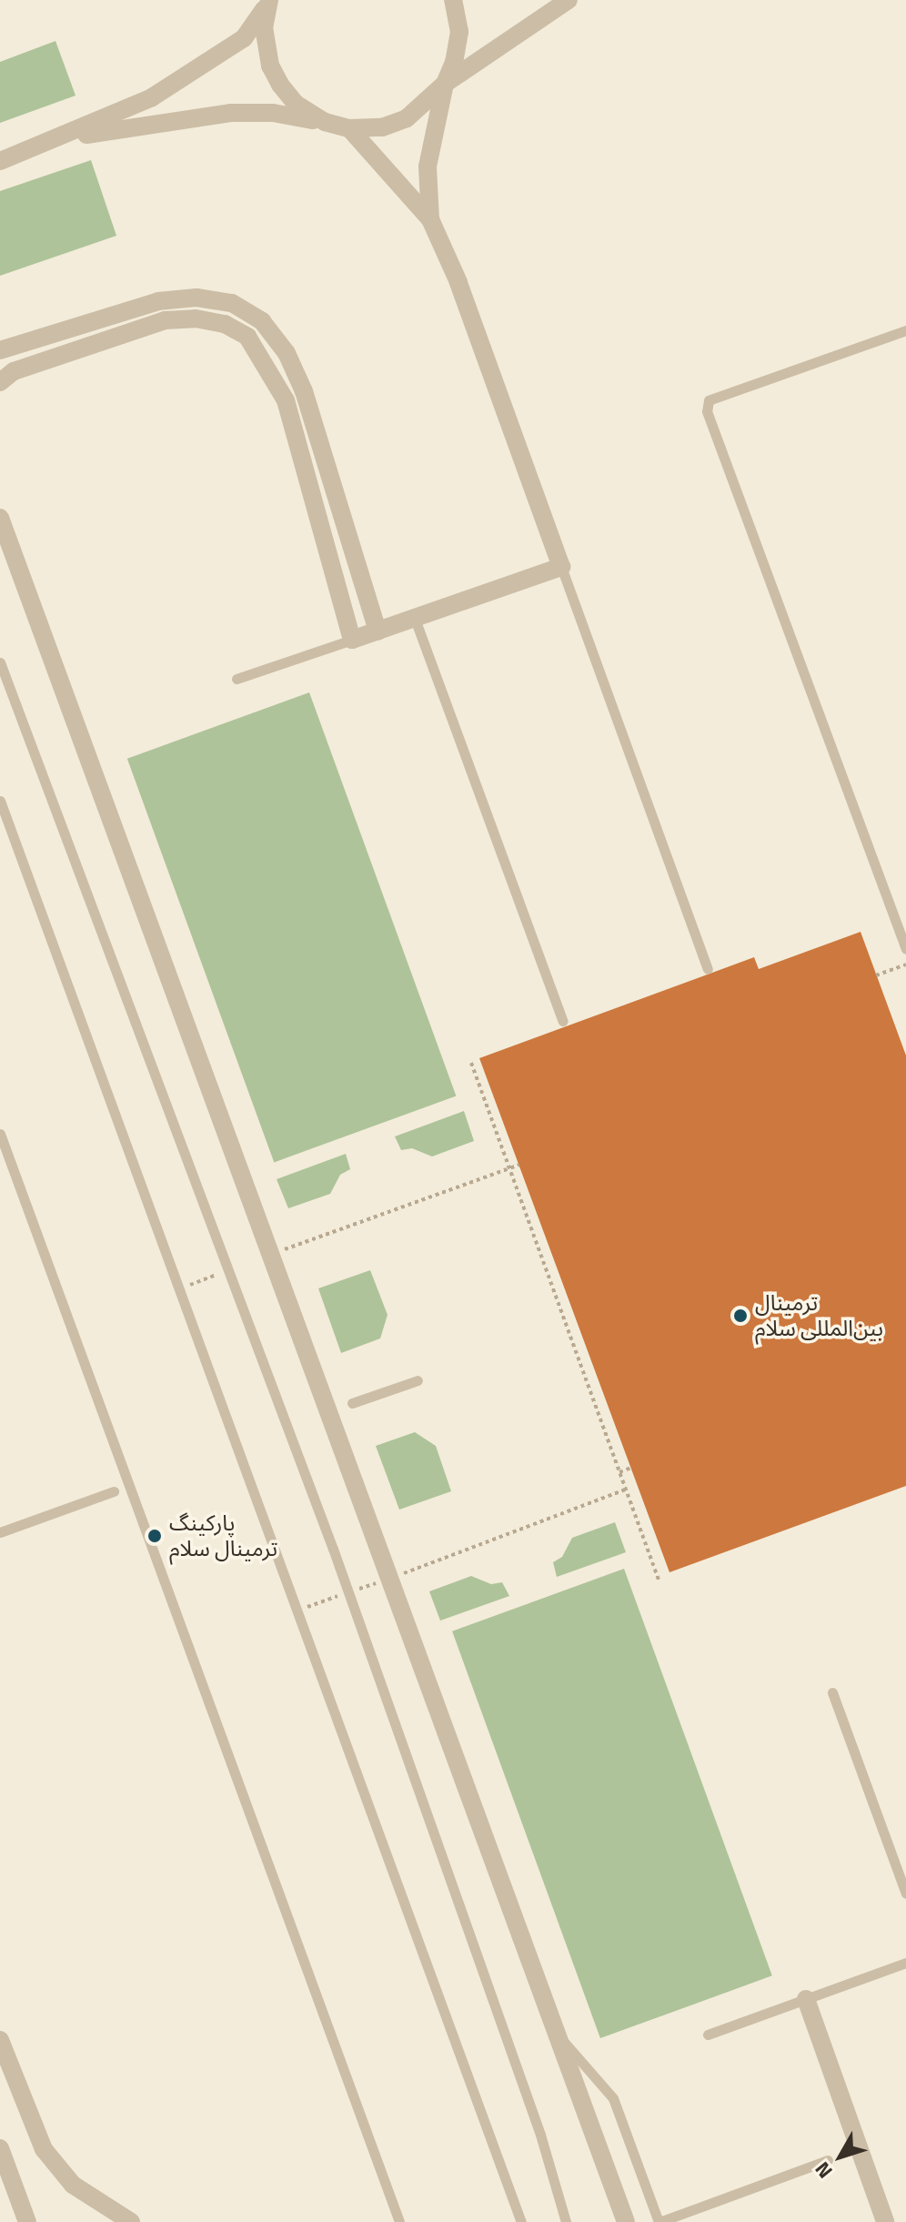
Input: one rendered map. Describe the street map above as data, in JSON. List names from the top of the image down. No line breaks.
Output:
{"places":["ترمینال بین‌المللی سلام","پارکینگ ترمینال سلام"],"north":"bottom left"}
